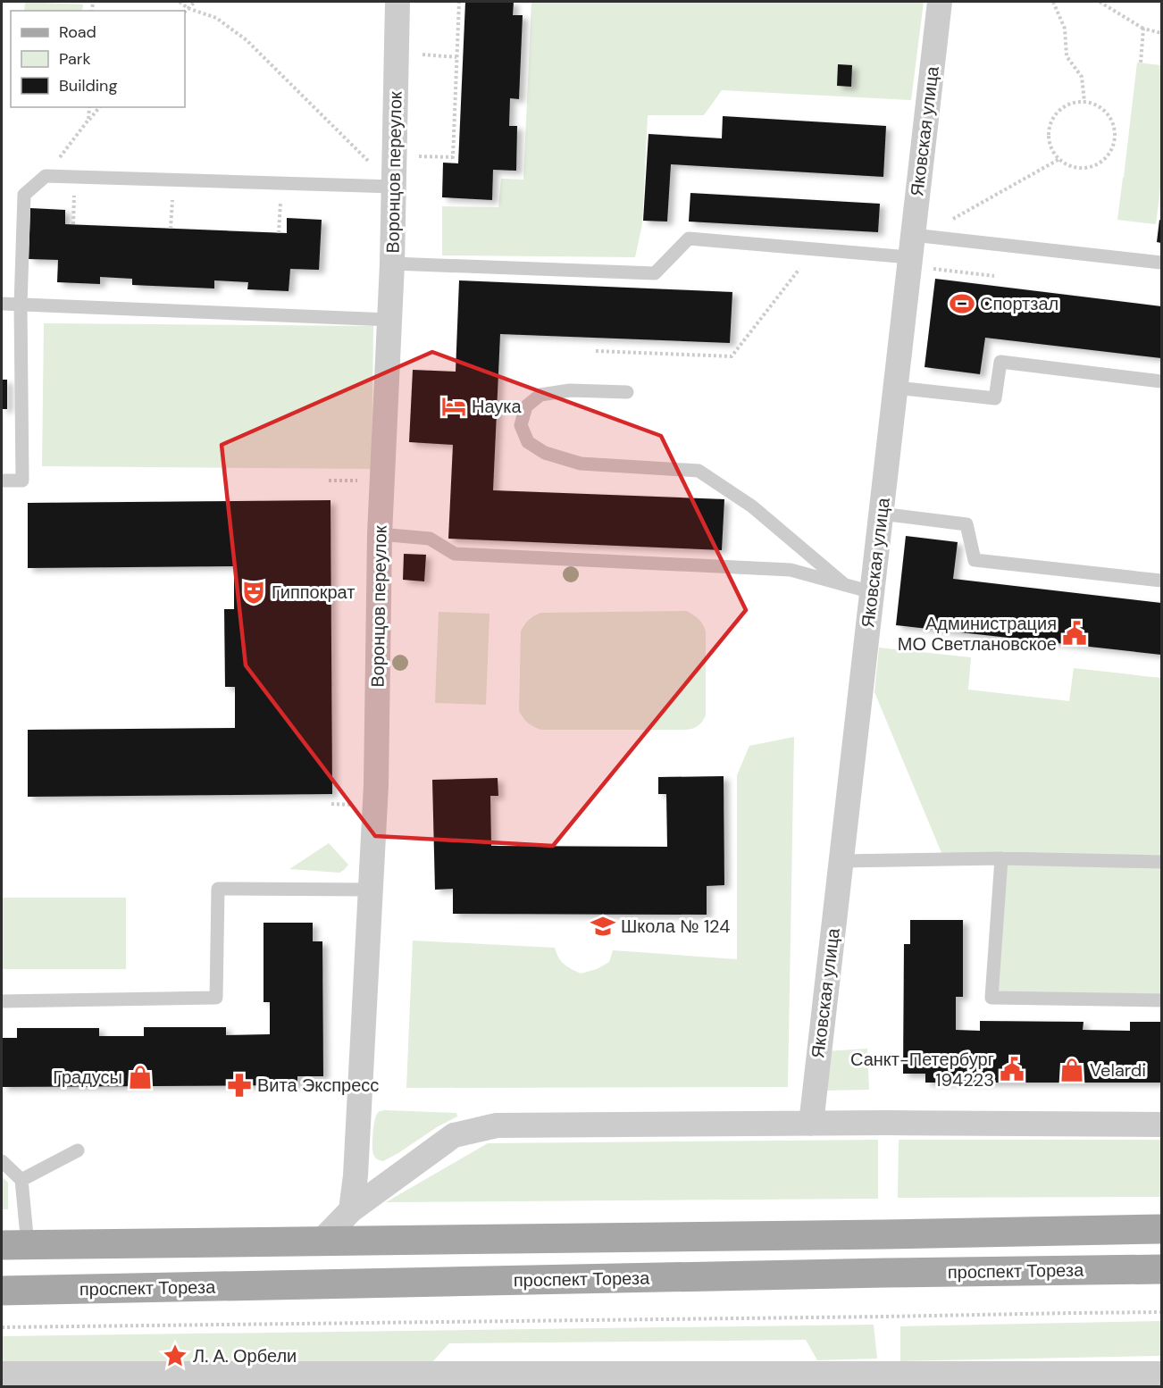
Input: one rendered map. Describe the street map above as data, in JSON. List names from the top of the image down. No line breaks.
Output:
{"streets":{"main road":["проспект Тореза"],"street":["Яковская улица","Воронцов переулок"]},"places":{"sports":["Спортзал"],"hotel":["Наука"],"theatre":["Гиппократ"],"public building":["Администрация МО Светлановское","Санкт-Петербург 194223"],"school or university":["Школа № 124"],"shop":["Velardi","Градусы"],"pharmacy":["Вита Экспресс"],"place":["Л. А. Орбели"]},"legend":["Road","Park","Building"]}
